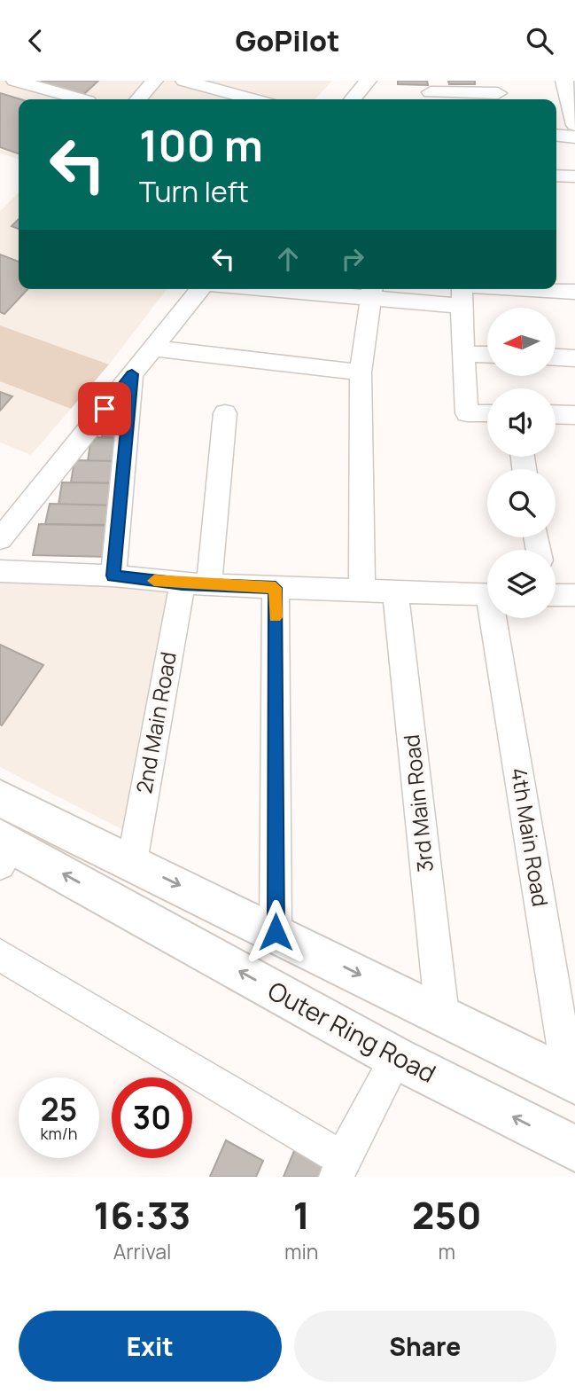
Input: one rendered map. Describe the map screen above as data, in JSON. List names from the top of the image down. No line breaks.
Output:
{"streets":{"highway":["Outer Ring Road"],"street":["2nd Main Road","3rd Main Road","4th Main Road"]},"north":"left","page":{"header":"GoPilot","turn":["100 m","Turn left"],"speed":"25 km/h","limit":"30","eta":["16:33","Arrival","1","min","250","m"],"buttons":["Exit","Share"]}}
